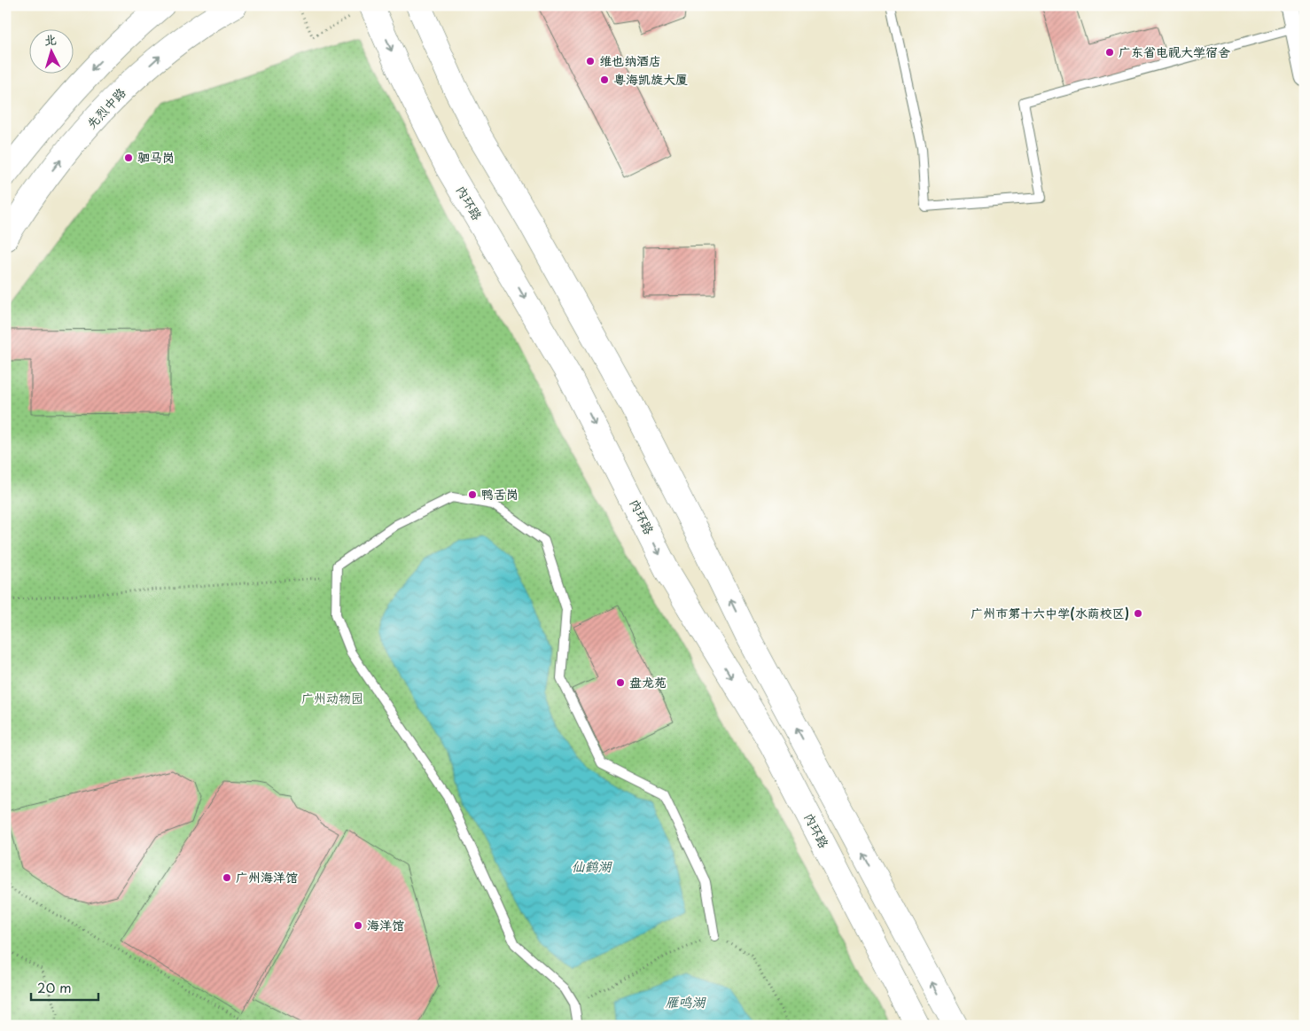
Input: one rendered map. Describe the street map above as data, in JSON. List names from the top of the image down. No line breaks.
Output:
{"streets":{"main road":["先烈中路","内环路"]},"water":["仙鹤湖","雁鸣湖"],"parks":["广州动物园"],"places":["广东省电视大学宿舍","维也纳酒店","粤海凯旋大厦","驷马岗","鸭舌岗","广州市第十六中学(水荫校区)","盘龙苑","广州海洋馆","海洋馆"],"scale_bar":"20 m","north":"top"}
